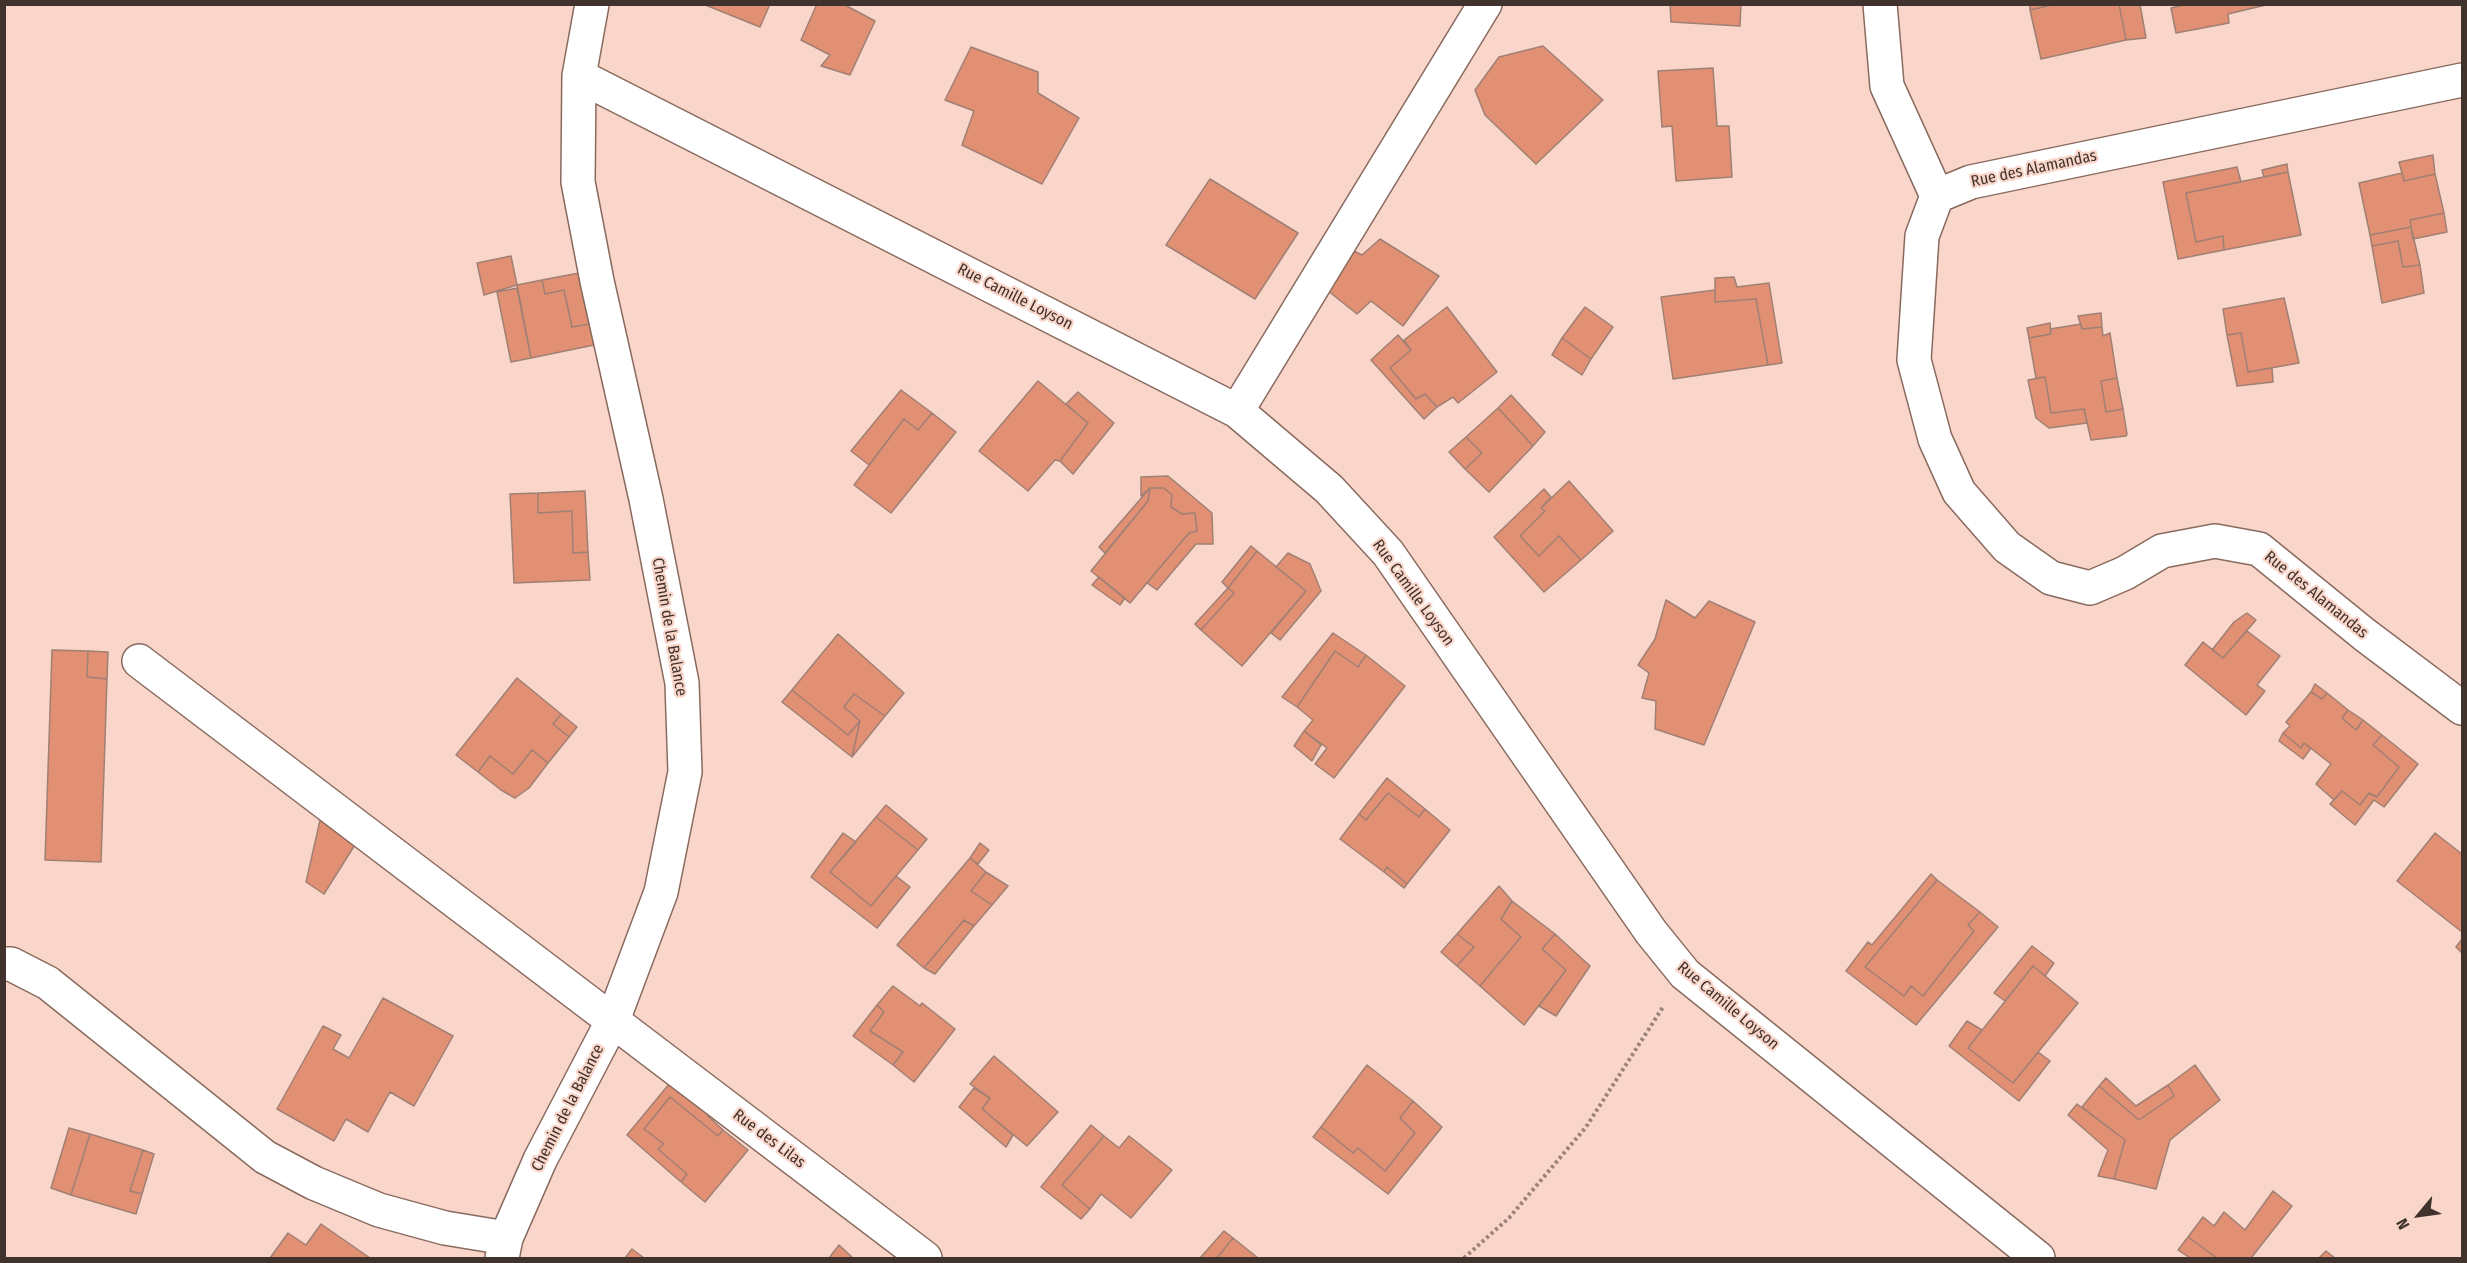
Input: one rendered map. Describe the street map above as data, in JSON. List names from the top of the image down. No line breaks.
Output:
{"streets":{"street":["Rue des Alamandas","Rue Camille Loyson","Chemin de la Balance","Rue des Lilas"]},"crossings":[["Rue Camille Loyson","Chemin de la Balance"],["Chemin de la Balance","Rue des Lilas"]],"north":"bottom left"}
